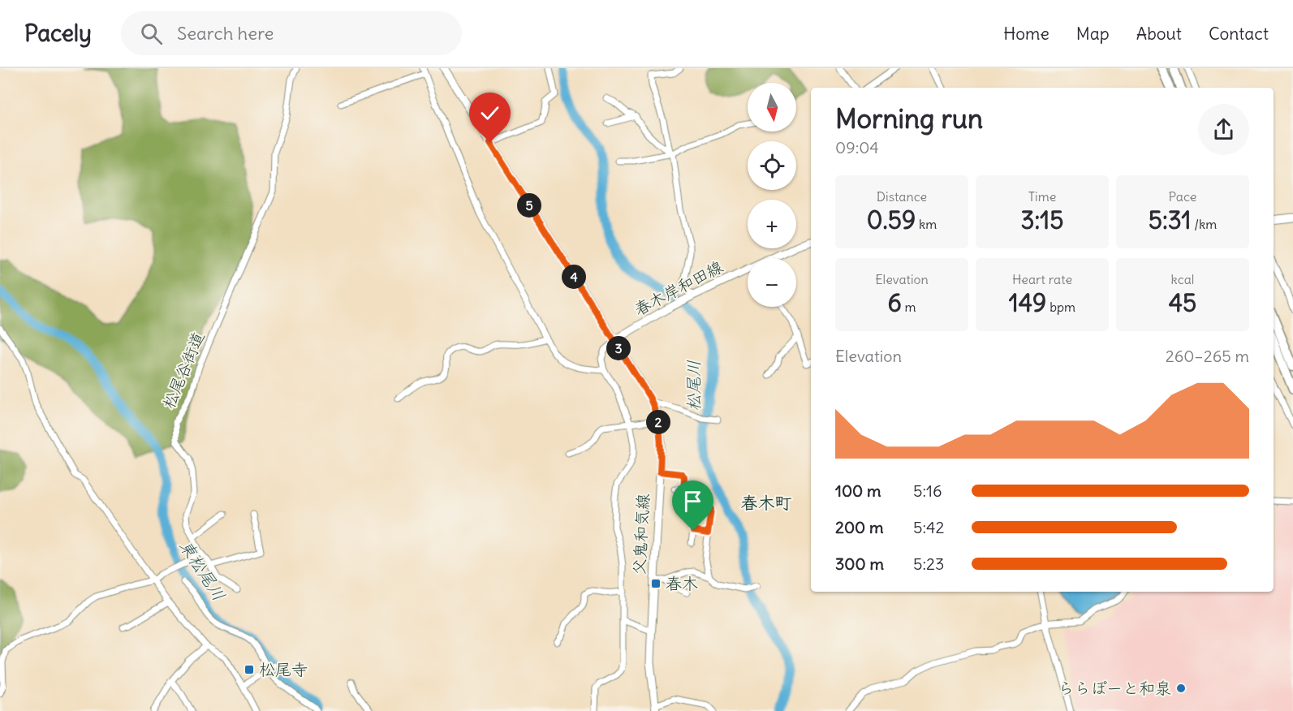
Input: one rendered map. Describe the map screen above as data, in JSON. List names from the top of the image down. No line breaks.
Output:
{"streets":{"main road":["春木岸和田線","父鬼和気線"],"street":["松尾谷街道"]},"crossings":[["春木岸和田線","父鬼和気線"]],"districts":["春木町"],"water":["松尾川","東松尾川"],"places":{"transit":["春木","松尾寺"],"other":["ららぽーと和泉"]},"north":"bottom","page":{"header":"Pacely","search":"Search here","nav":["Home","Map","About","Contact"],"map_buttons":["+","−"],"heading":["Morning run","09:04"],"stats":[["Distance","0.59 km"],["Time","3:15"],["Pace","5:31 /km"],["Elevation","6 m"],["Heart rate","149 bpm"],["kcal","45"]],"pins":["5","4","3","2"],"chart":["Elevation","260–265 m"],"list":[{"name":"100 m","note":"5:16"},{"name":"200 m","note":"5:42"},{"name":"300 m","note":"5:23"}]}}
